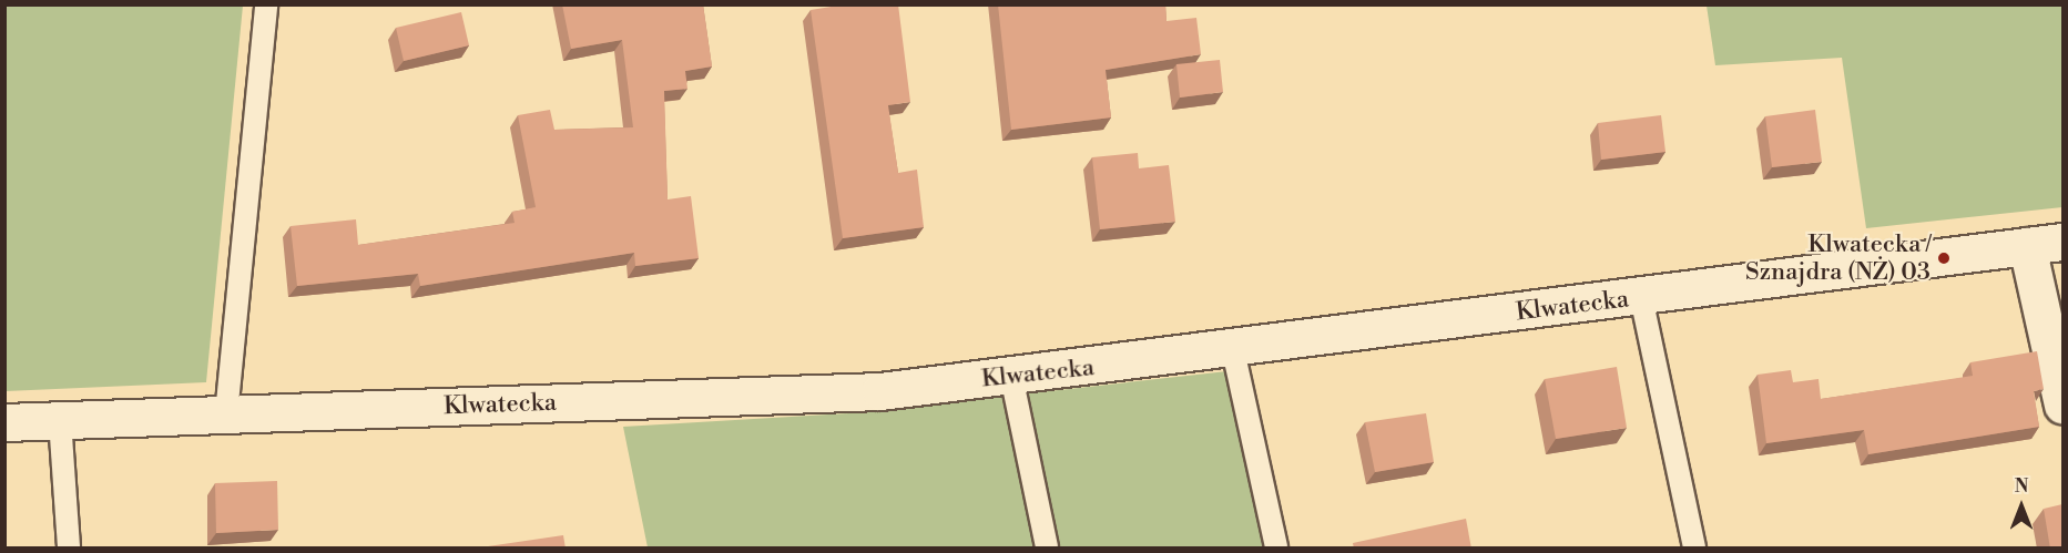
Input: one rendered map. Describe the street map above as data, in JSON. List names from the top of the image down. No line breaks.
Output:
{"streets":{"street":["Klwatecka"]},"places":["Klwatecka / Sznajdra (NŻ) 03"],"north":"top"}
